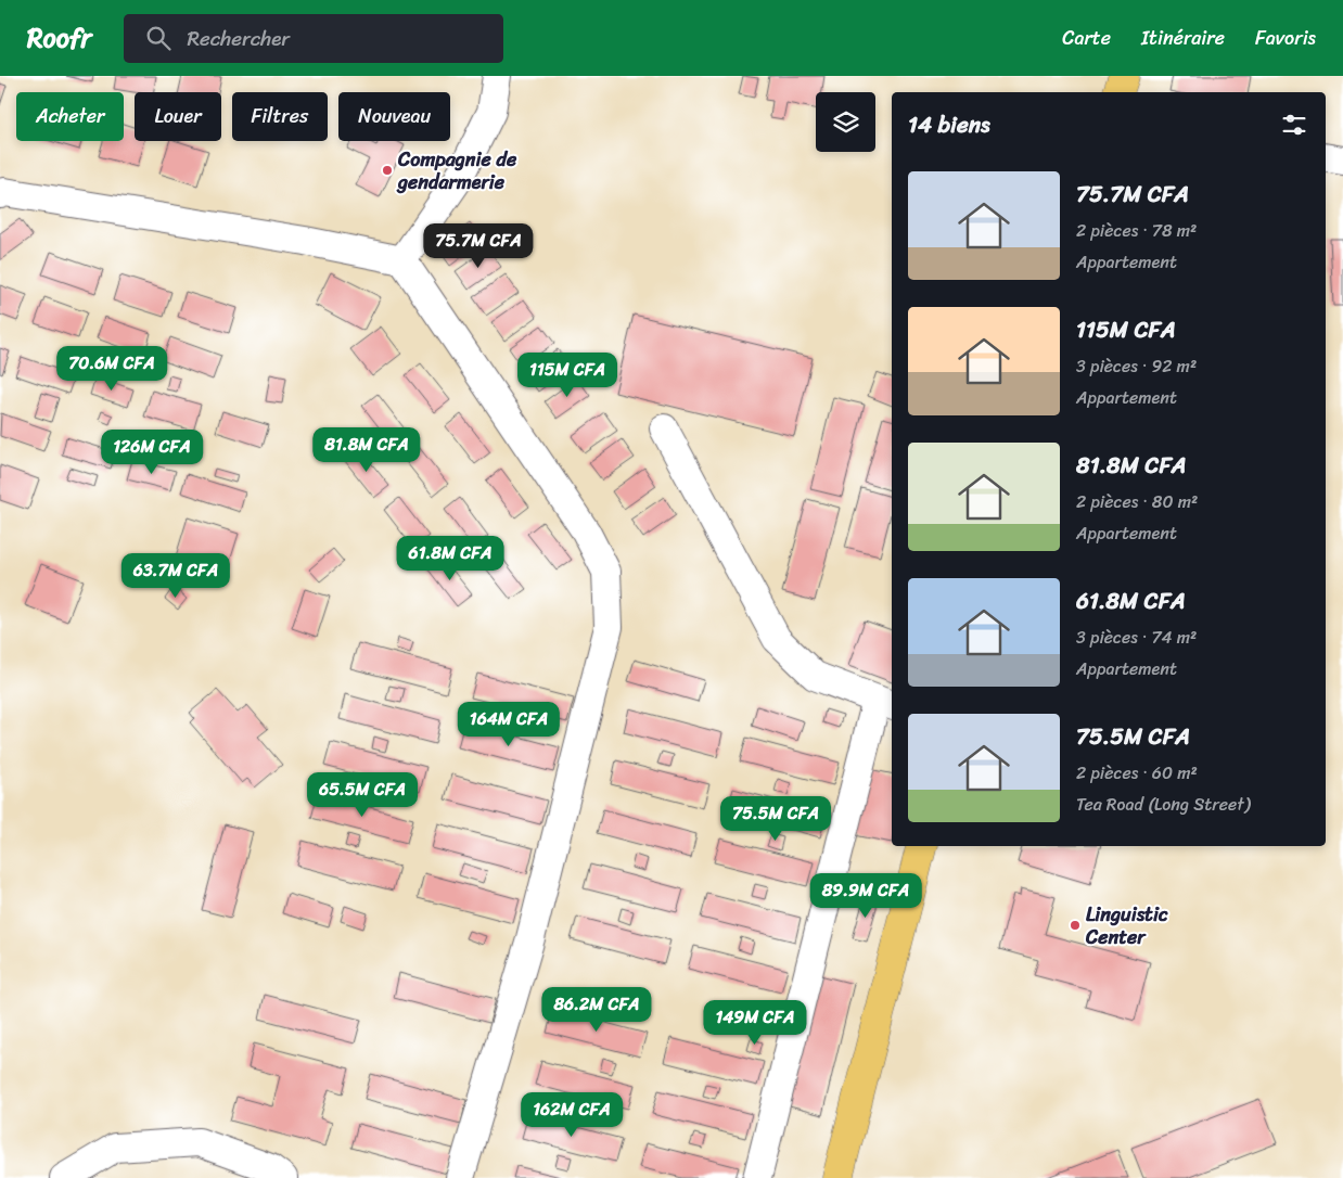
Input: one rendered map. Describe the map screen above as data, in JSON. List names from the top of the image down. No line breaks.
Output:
{"places":["Compagnie de gendarmerie","Linguistic Center"],"page":{"header":"Roofr","search":"Rechercher","nav":["Carte","Itinéraire","Favoris"],"chip":["Acheter","Louer","Filtres","Nouveau"],"heading":"14 biens","list":[{"name":"75.7M CFA","note":"2 pièces · 78 m² · Appartement"},{"name":"115M CFA","note":"3 pièces · 92 m² · Appartement"},{"name":"81.8M CFA","note":"2 pièces · 80 m² · Appartement"},{"name":"61.8M CFA","note":"3 pièces · 74 m² · Appartement"},{"name":"75.5M CFA","note":"2 pièces · 60 m² · Tea Road (Long Street)"}],"price":["75.7M CFA","70.6M CFA","115M CFA","81.8M CFA","126M CFA","61.8M CFA","63.7M CFA","164M CFA","65.5M CFA","75.5M CFA","89.9M CFA","86.2M CFA","149M CFA","162M CFA"]}}
